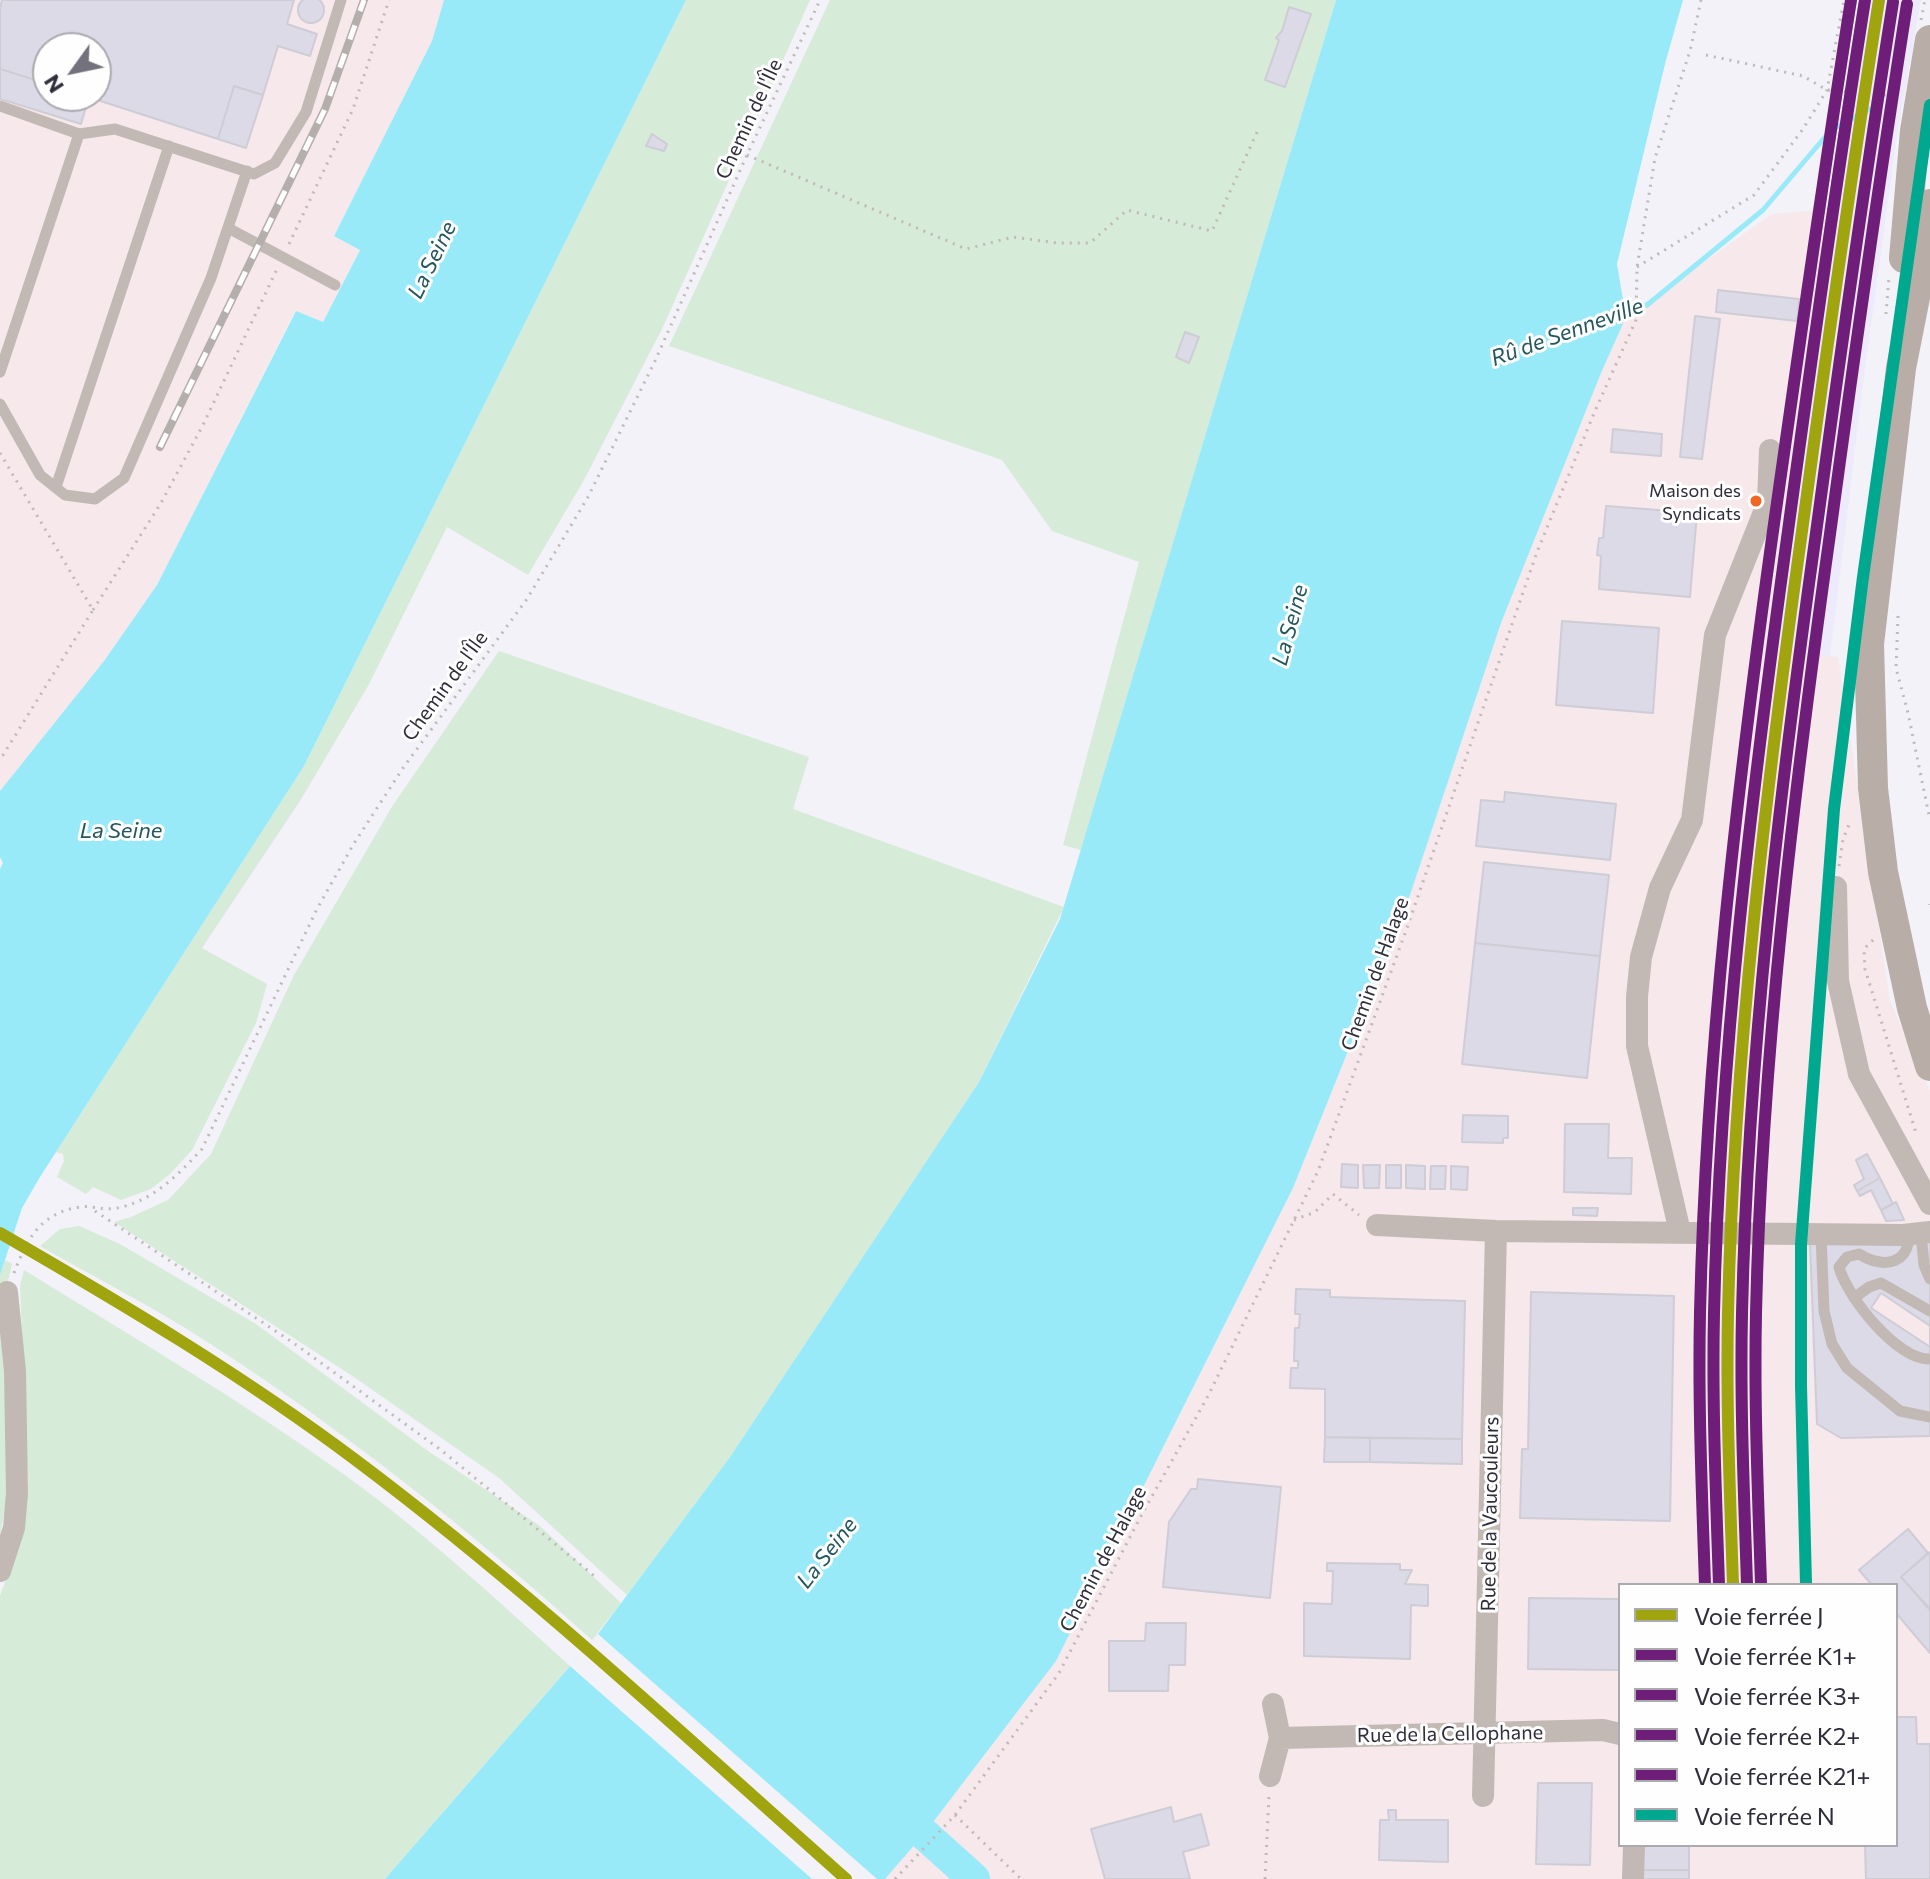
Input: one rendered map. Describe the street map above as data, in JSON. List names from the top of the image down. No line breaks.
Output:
{"streets":{"street":["Rue de la Vaucouleurs","Rue de la Cellophane"],"path":["Chemin de l'Île","Chemin de Halage"]},"crossings":[["Rue de la Vaucouleurs","Rue de la Cellophane"]],"water":["La Seine","Rû de Senneville"],"places":["Maison des Syndicats"],"lines":["rail line J","rail line K3+","rail line K21+","rail line K1+","rail line K2+","rail line N"],"legend":["Voie ferrée J","Voie ferrée K1+","Voie ferrée K3+","Voie ferrée K2+","Voie ferrée K21+","Voie ferrée N"],"north":"bottom left"}
